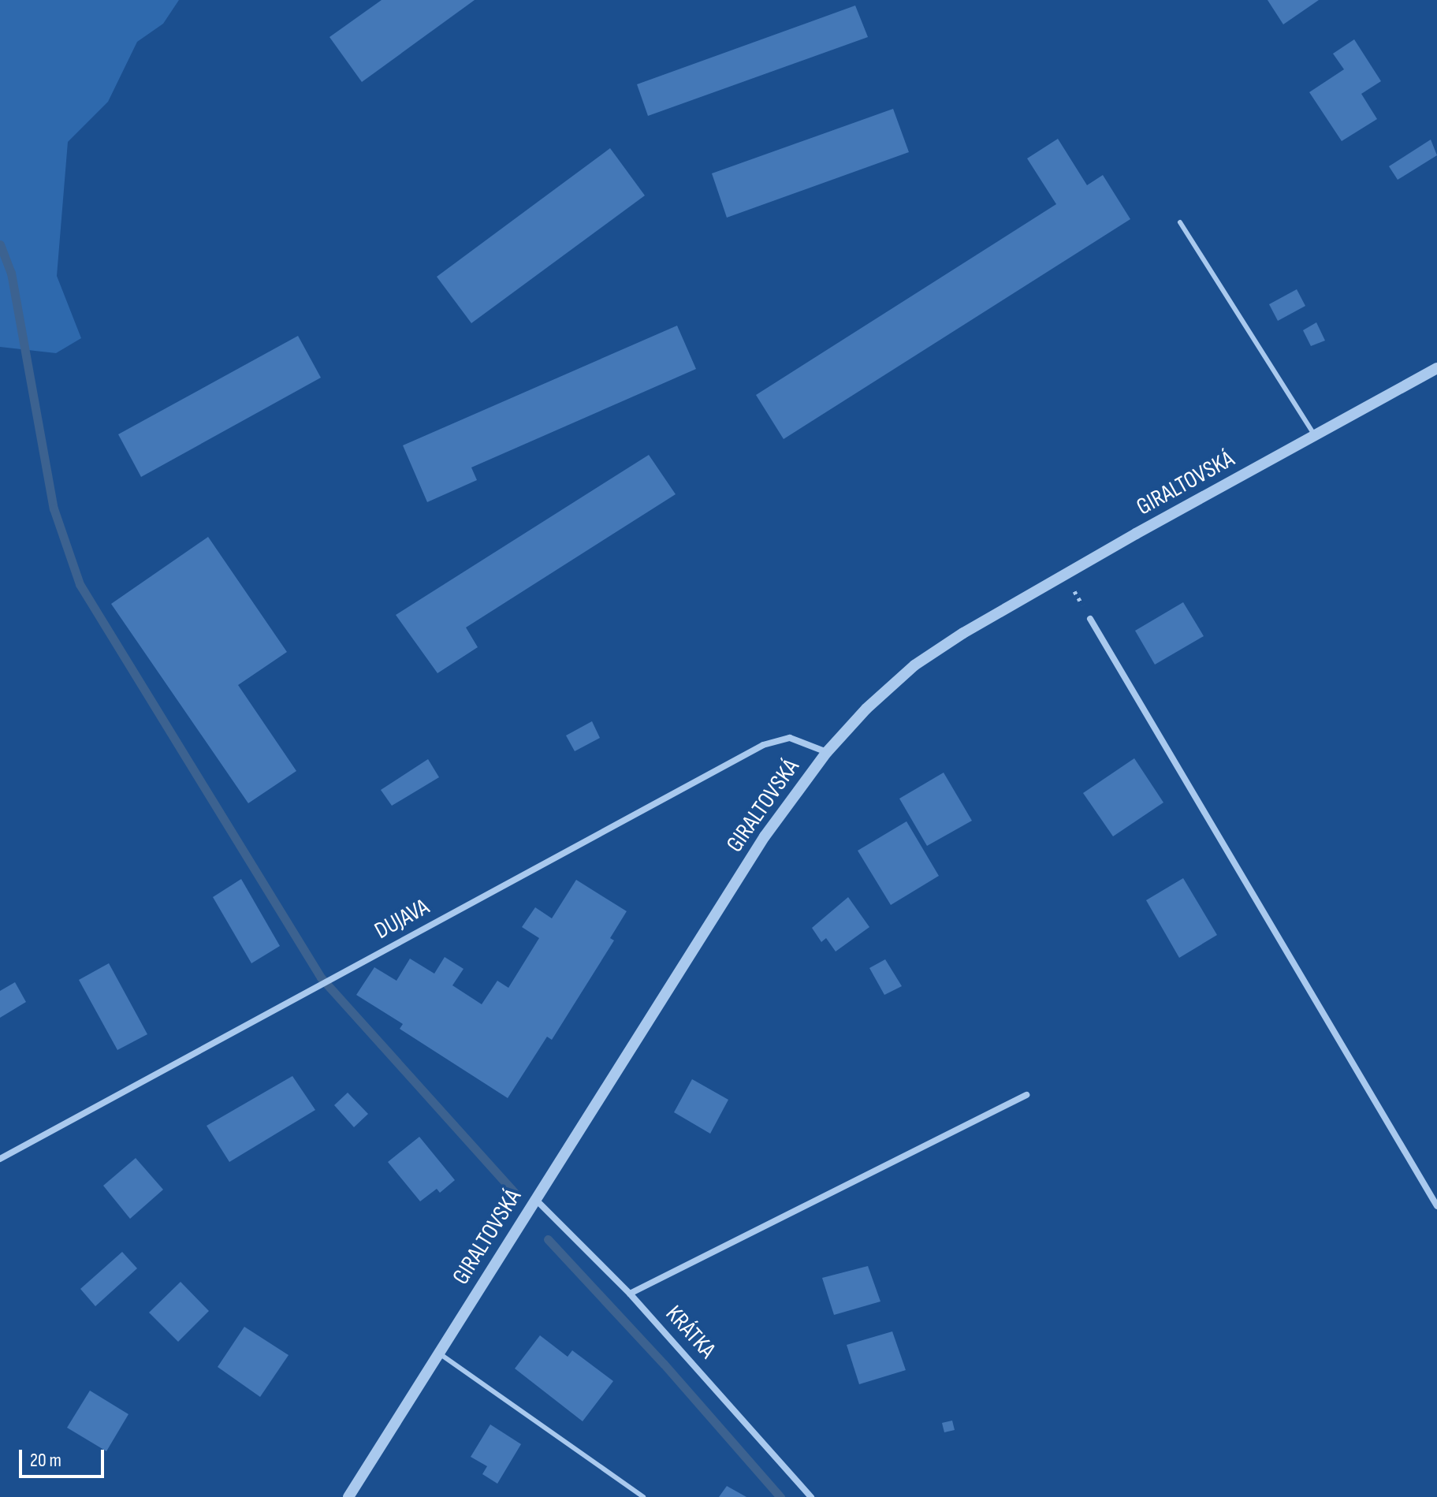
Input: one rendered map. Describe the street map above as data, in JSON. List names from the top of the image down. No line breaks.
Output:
{"streets":{"street":["GIRALTOVSKÁ","DUJAVA","KRÁTKA"]},"crossings":[["GIRALTOVSKÁ","DUJAVA"],["GIRALTOVSKÁ","KRÁTKA"]],"scale_bar":"20 m"}
